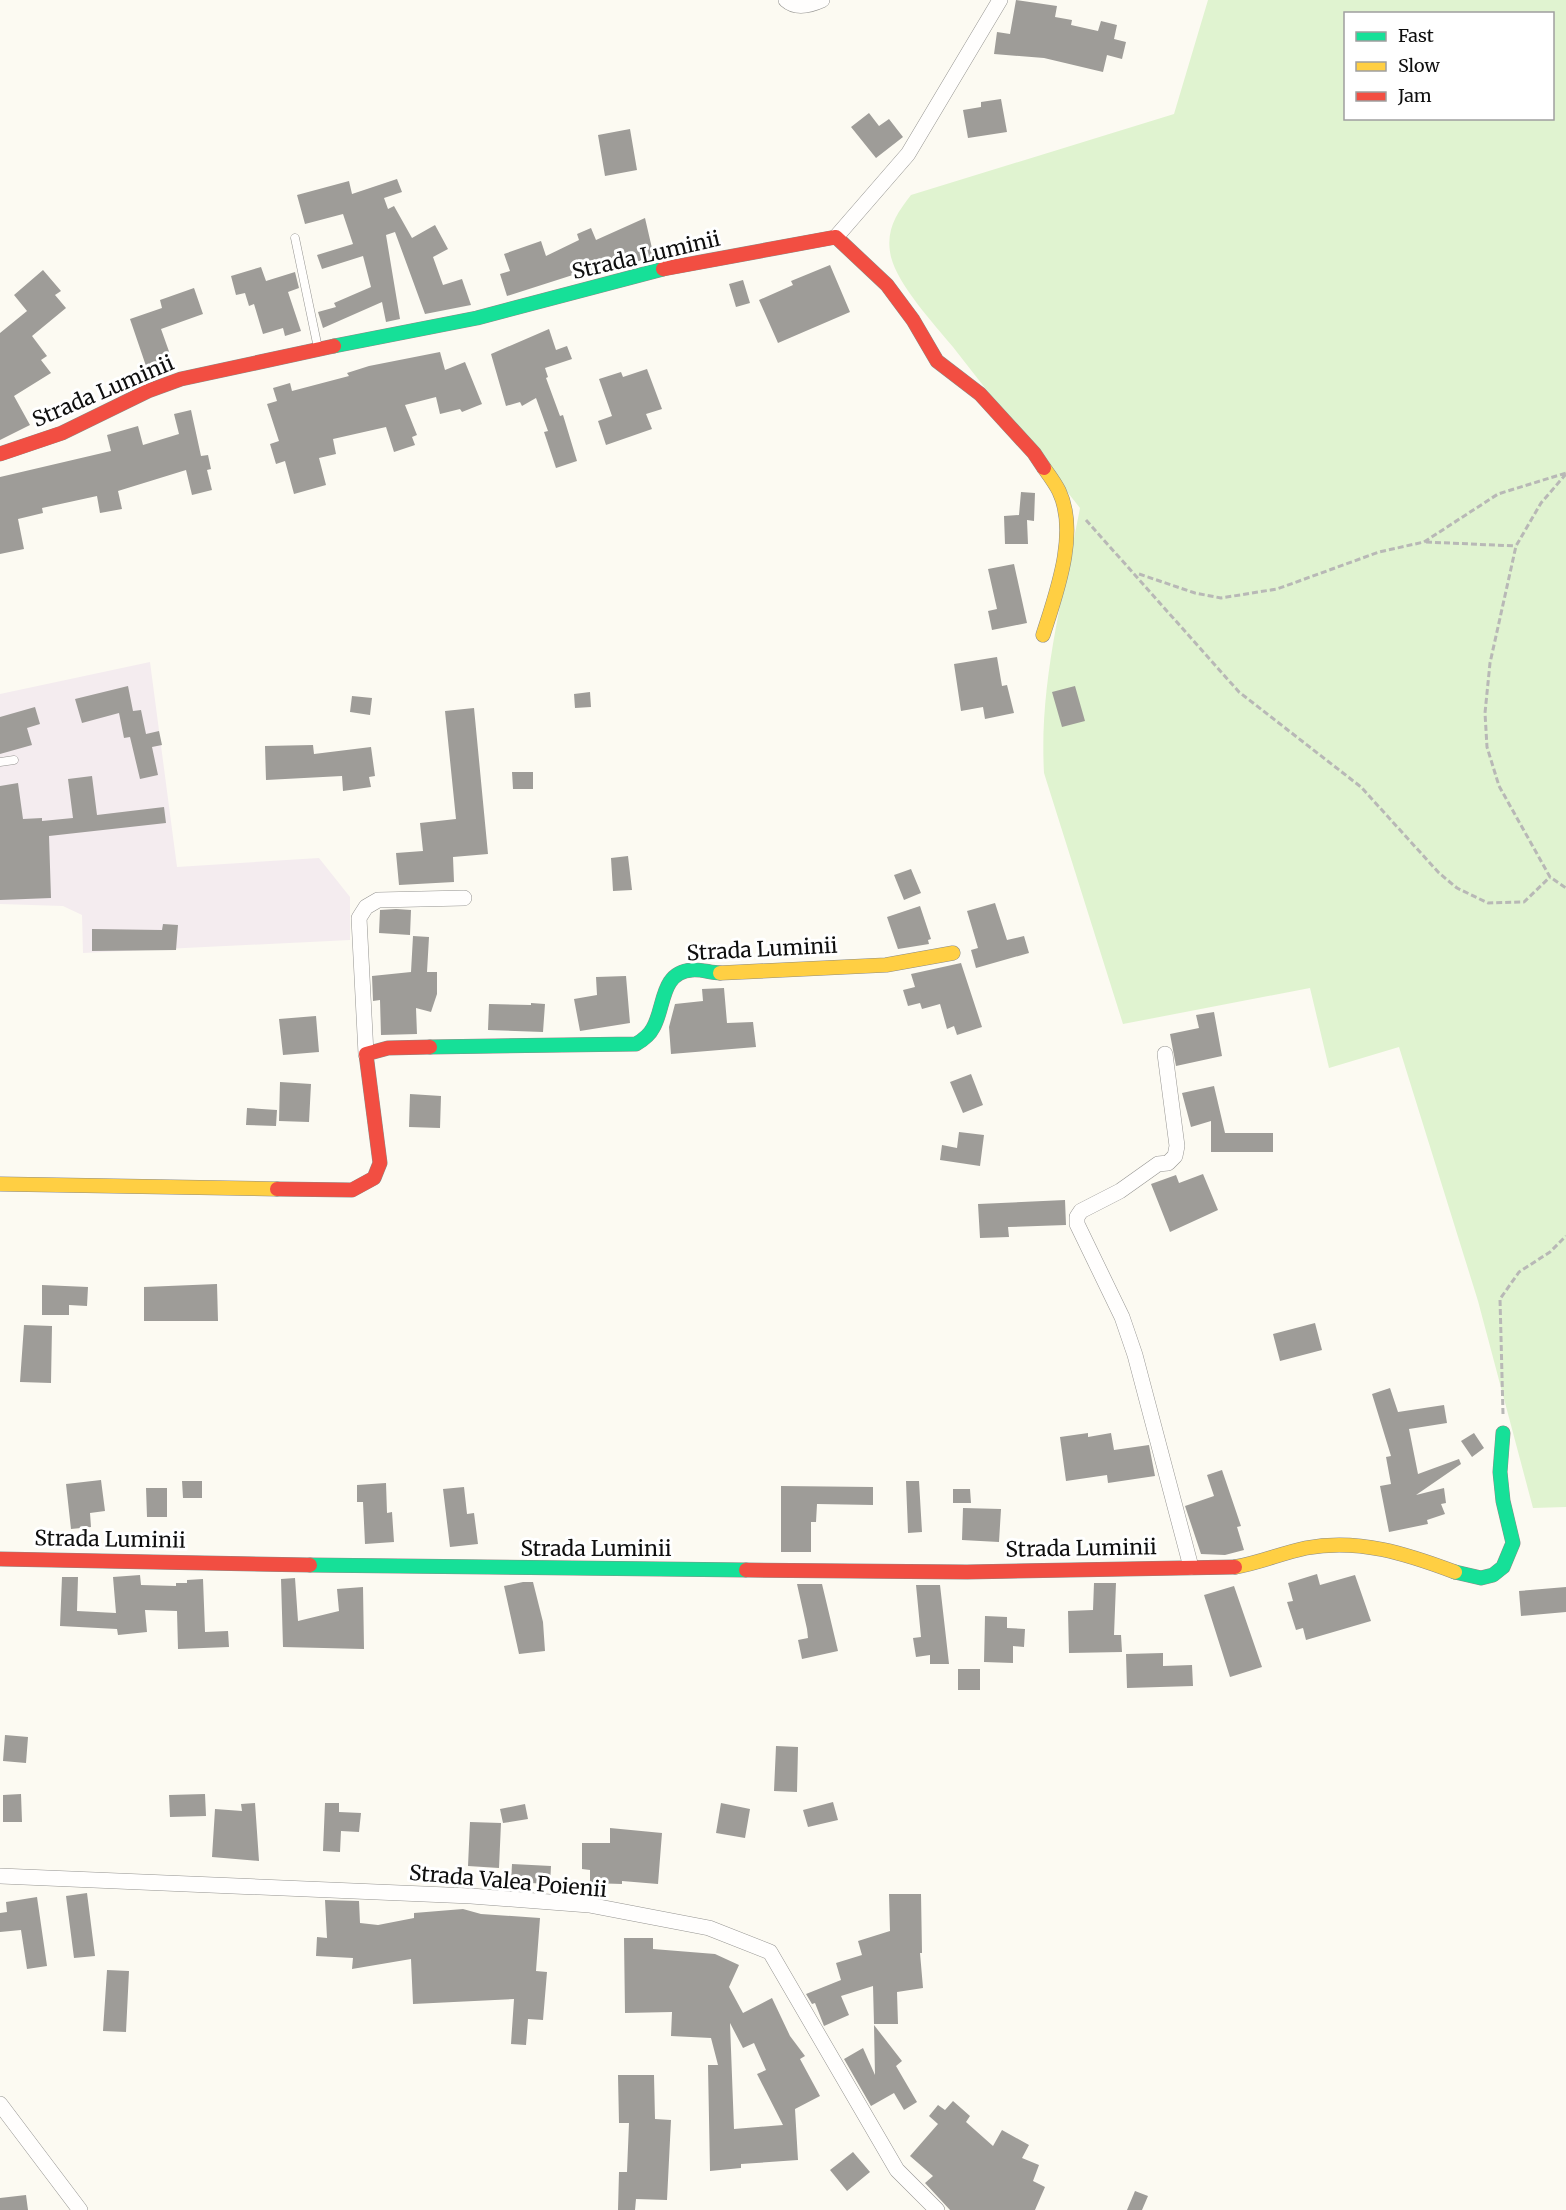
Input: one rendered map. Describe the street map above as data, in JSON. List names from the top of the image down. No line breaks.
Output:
{"streets":{"street":["Strada Luminii","Strada Valea Poienii"]},"legend":["Fast","Slow","Jam"]}
